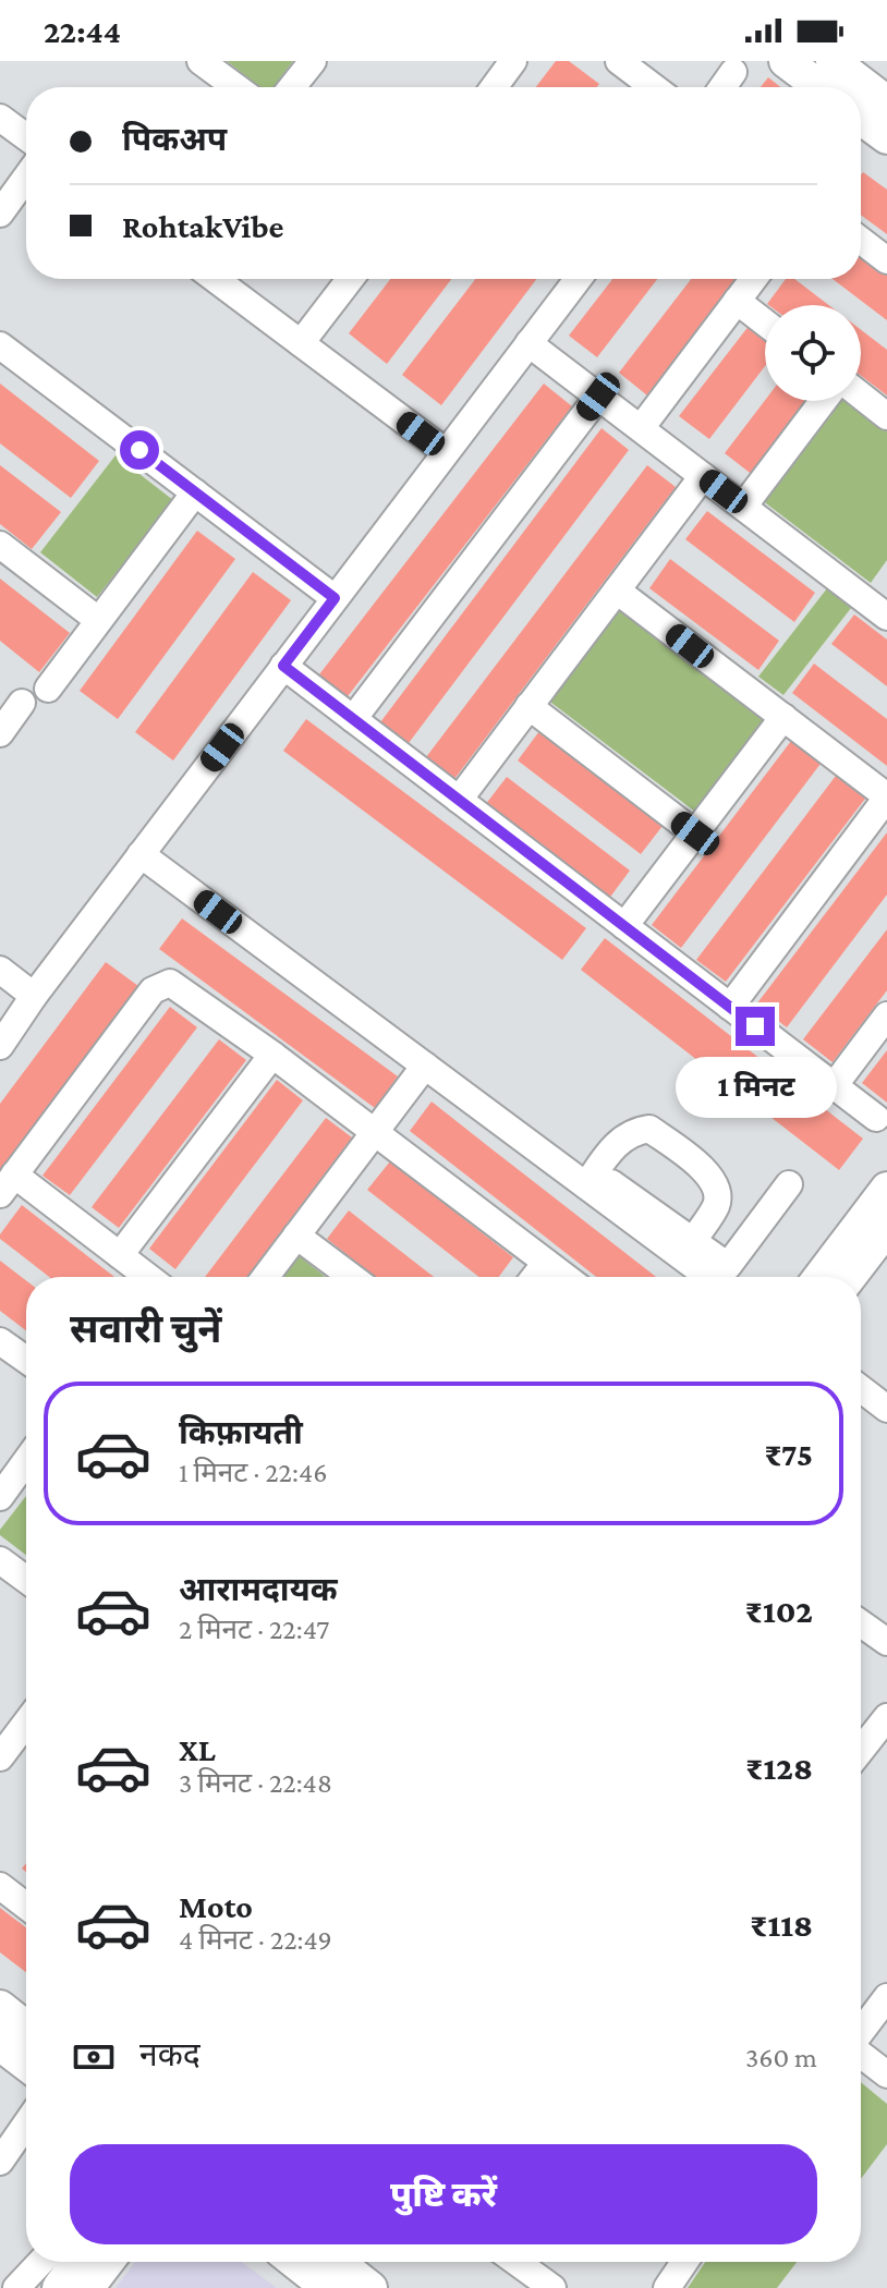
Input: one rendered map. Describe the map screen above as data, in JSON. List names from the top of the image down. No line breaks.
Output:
{"page":{"status":"22:44","banner":["पिकअप","RohtakVibe"],"bubble":"1 मिनट","heading":"सवारी चुनें","list":[{"name":"किफ़ायती","note":"1 मिनट · 22:46","value":"₹75"},{"name":"आरामदायक","note":"2 मिनट · 22:47","value":"₹102"},{"name":"XL","note":"3 मिनट · 22:48","value":"₹128"},{"name":"Moto","note":"4 मिनट · 22:49","value":"₹118"}],"pay":["नकद","360 m"],"buttons":"पुष्टि करें"}}
